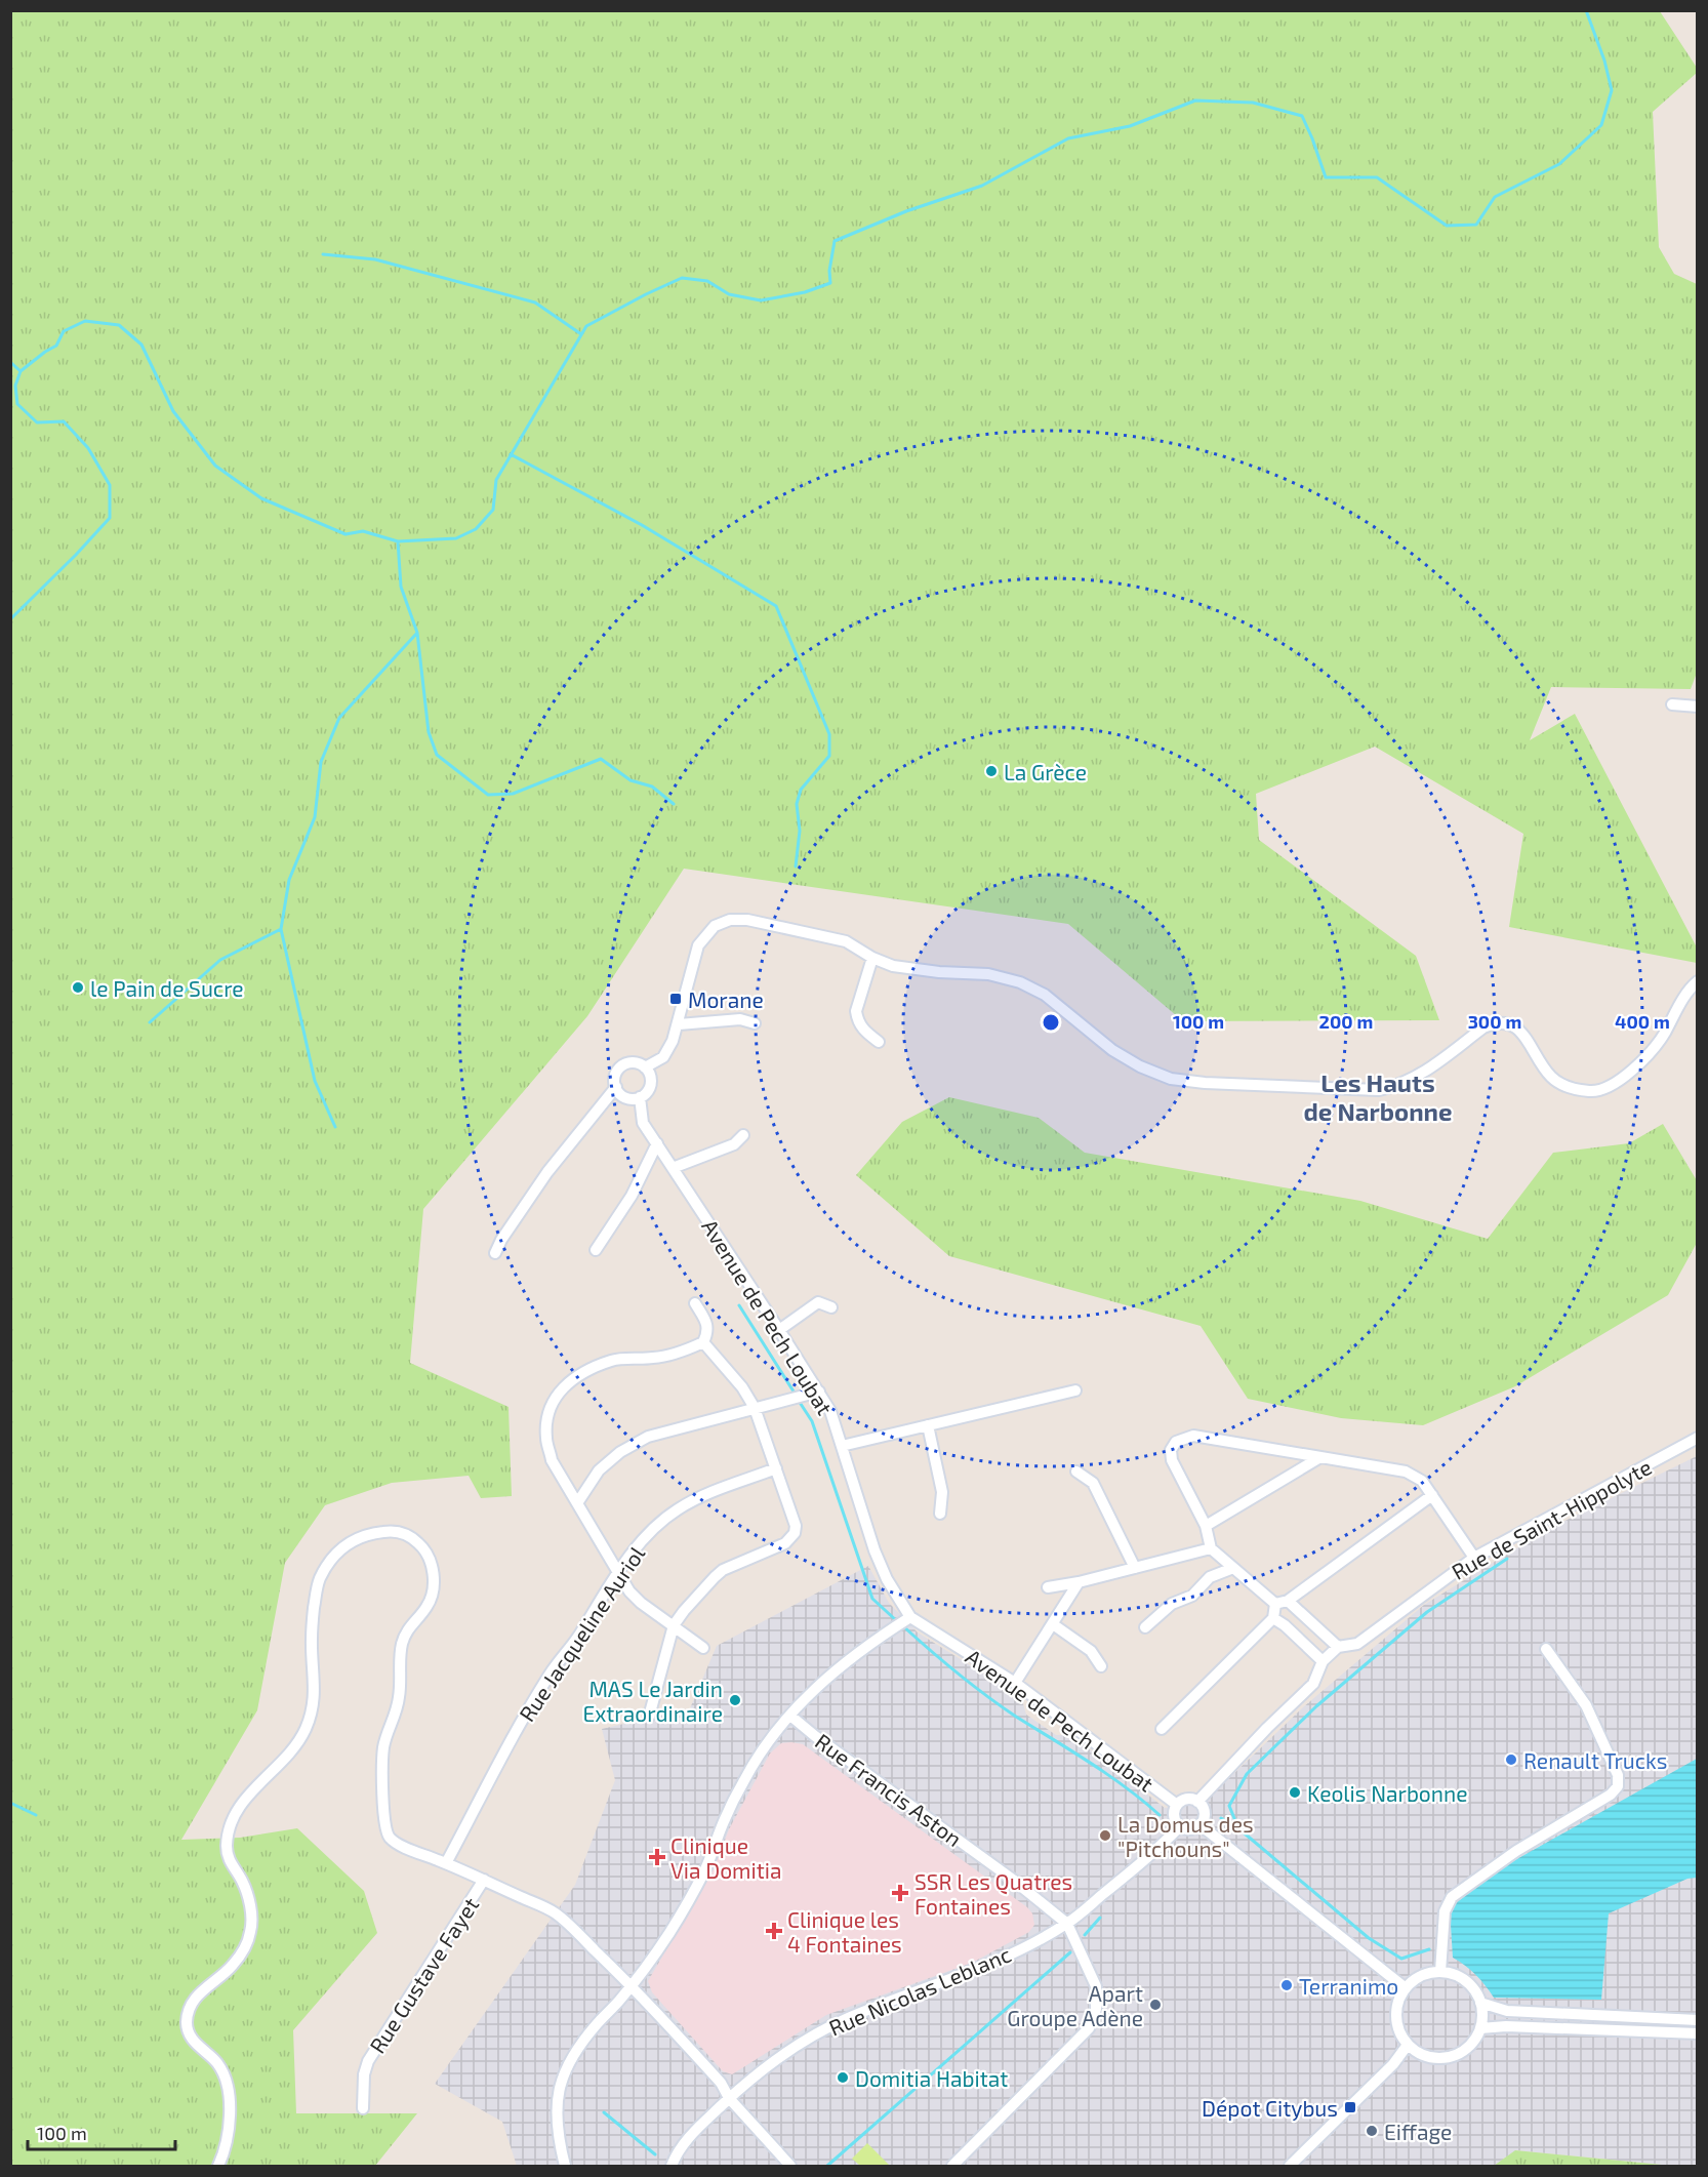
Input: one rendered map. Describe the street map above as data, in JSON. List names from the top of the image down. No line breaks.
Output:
{"streets":{"street":["Avenue de Pech Loubat","Rue de Saint-Hippolyte","Rue Jacqueline Auriol","Rue Francis Aston","Rue Gustave Fayet","Rue Nicolas Leblanc"]},"crossings":[["Avenue de Pech Loubat","Rue de Saint-Hippolyte"],["Avenue de Pech Loubat","Rue Nicolas Leblanc"],["Rue de Saint-Hippolyte","Rue Nicolas Leblanc"],["Rue Francis Aston","Rue Nicolas Leblanc"]],"districts":["Les Hauts de Narbonne"],"places":{"other":["La Grèce","le Pain de Sucre","MAS Le Jardin Extraordinaire","Renault Trucks","Keolis Narbonne","La Domus des \"Pitchouns\"","Terranimo","Apart Groupe Adène","Domitia Habitat","Eiffage"],"transit":["Morane","Dépot Citybus"],"health":["Clinique Via Domitia","SSR Les Quatres Fontaines","Clinique les 4 Fontaines"]},"scale_bar":"100 m","rings":["100 m","200 m","300 m","400 m"]}
